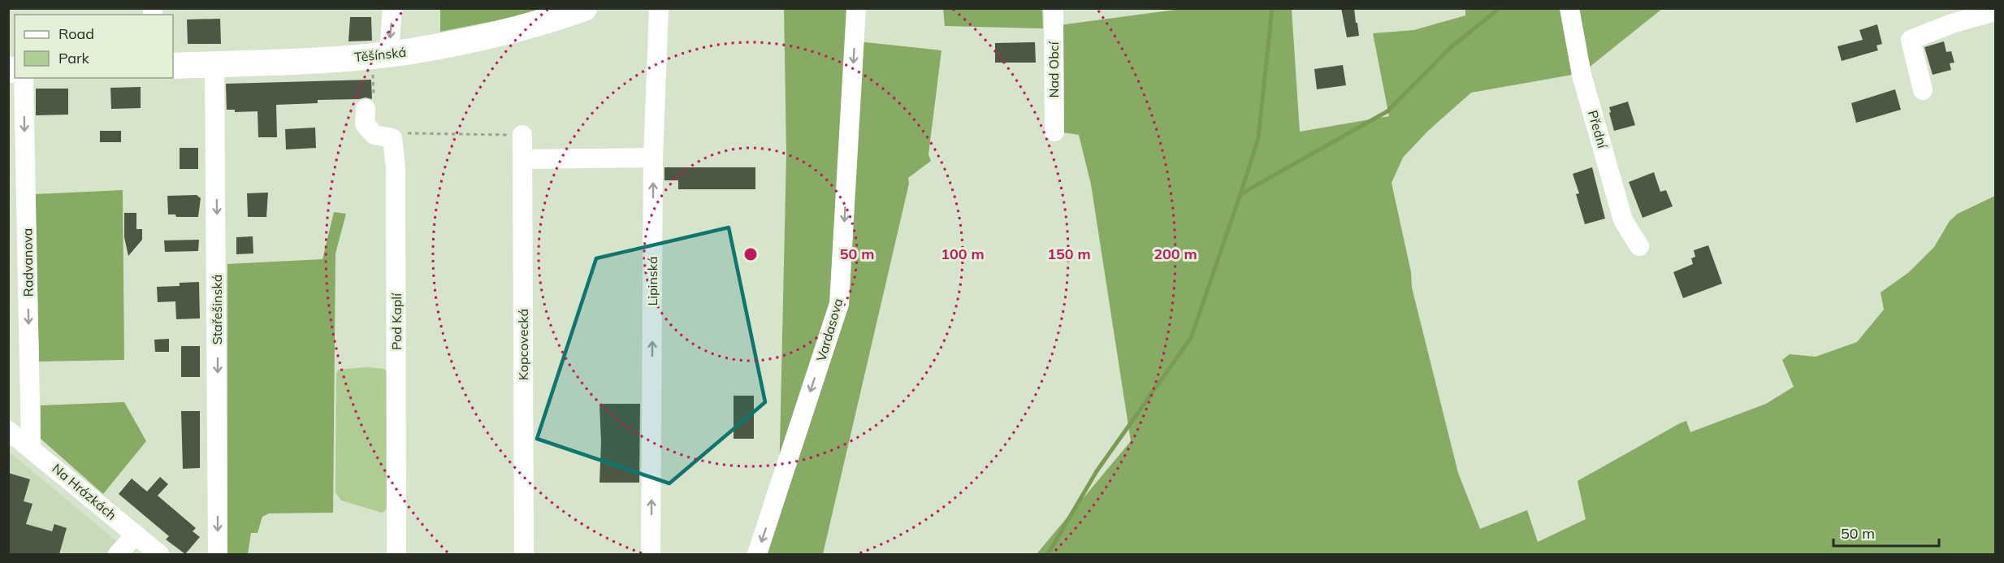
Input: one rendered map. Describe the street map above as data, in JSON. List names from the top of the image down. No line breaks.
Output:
{"streets":{"main road":["Těšínská"],"street":["Nad Obcí","Přední","Radvanova","Lipinská","Stařešinská","Pod Kaplí","Vardasova","Kopcovecká","Na Hrázkách"]},"crossings":[["Těšínská","Stařešinská"],["Radvanova","Na Hrázkách"]],"one_way":["Radvanova","Lipinská","Stařešinská","Vardasova"],"legend":["Road","Park"],"scale_bar":"50 m","rings":["50 m","100 m","150 m","200 m"]}
